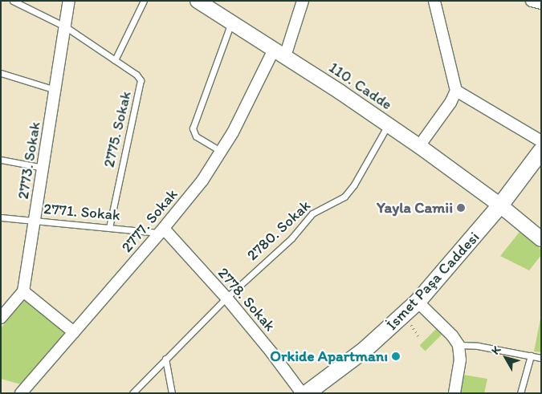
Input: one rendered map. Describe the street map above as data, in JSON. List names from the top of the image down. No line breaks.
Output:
{"streets":{"main road":["İsmet Paşa Caddesi"],"street":["110. Cadde","2773. Sokak","2777. Sokak","2778. Sokak"],"lane":["2775. Sokak","2771. Sokak","2780. Sokak"]},"crossings":[["110. Cadde","2777. Sokak"],["110. Cadde","2780. Sokak"],["110. Cadde","İsmet Paşa Caddesi"],["2775. Sokak","2773. Sokak"],["2775. Sokak","2771. Sokak"],["2773. Sokak","2771. Sokak"],["2771. Sokak","2777. Sokak"],["2771. Sokak","2778. Sokak"],["2777. Sokak","2778. Sokak"],["2780. Sokak","2778. Sokak"],["İsmet Paşa Caddesi","2778. Sokak"]],"places":["Yayla Camii","Orkide Apartmanı"],"north":"top left"}
